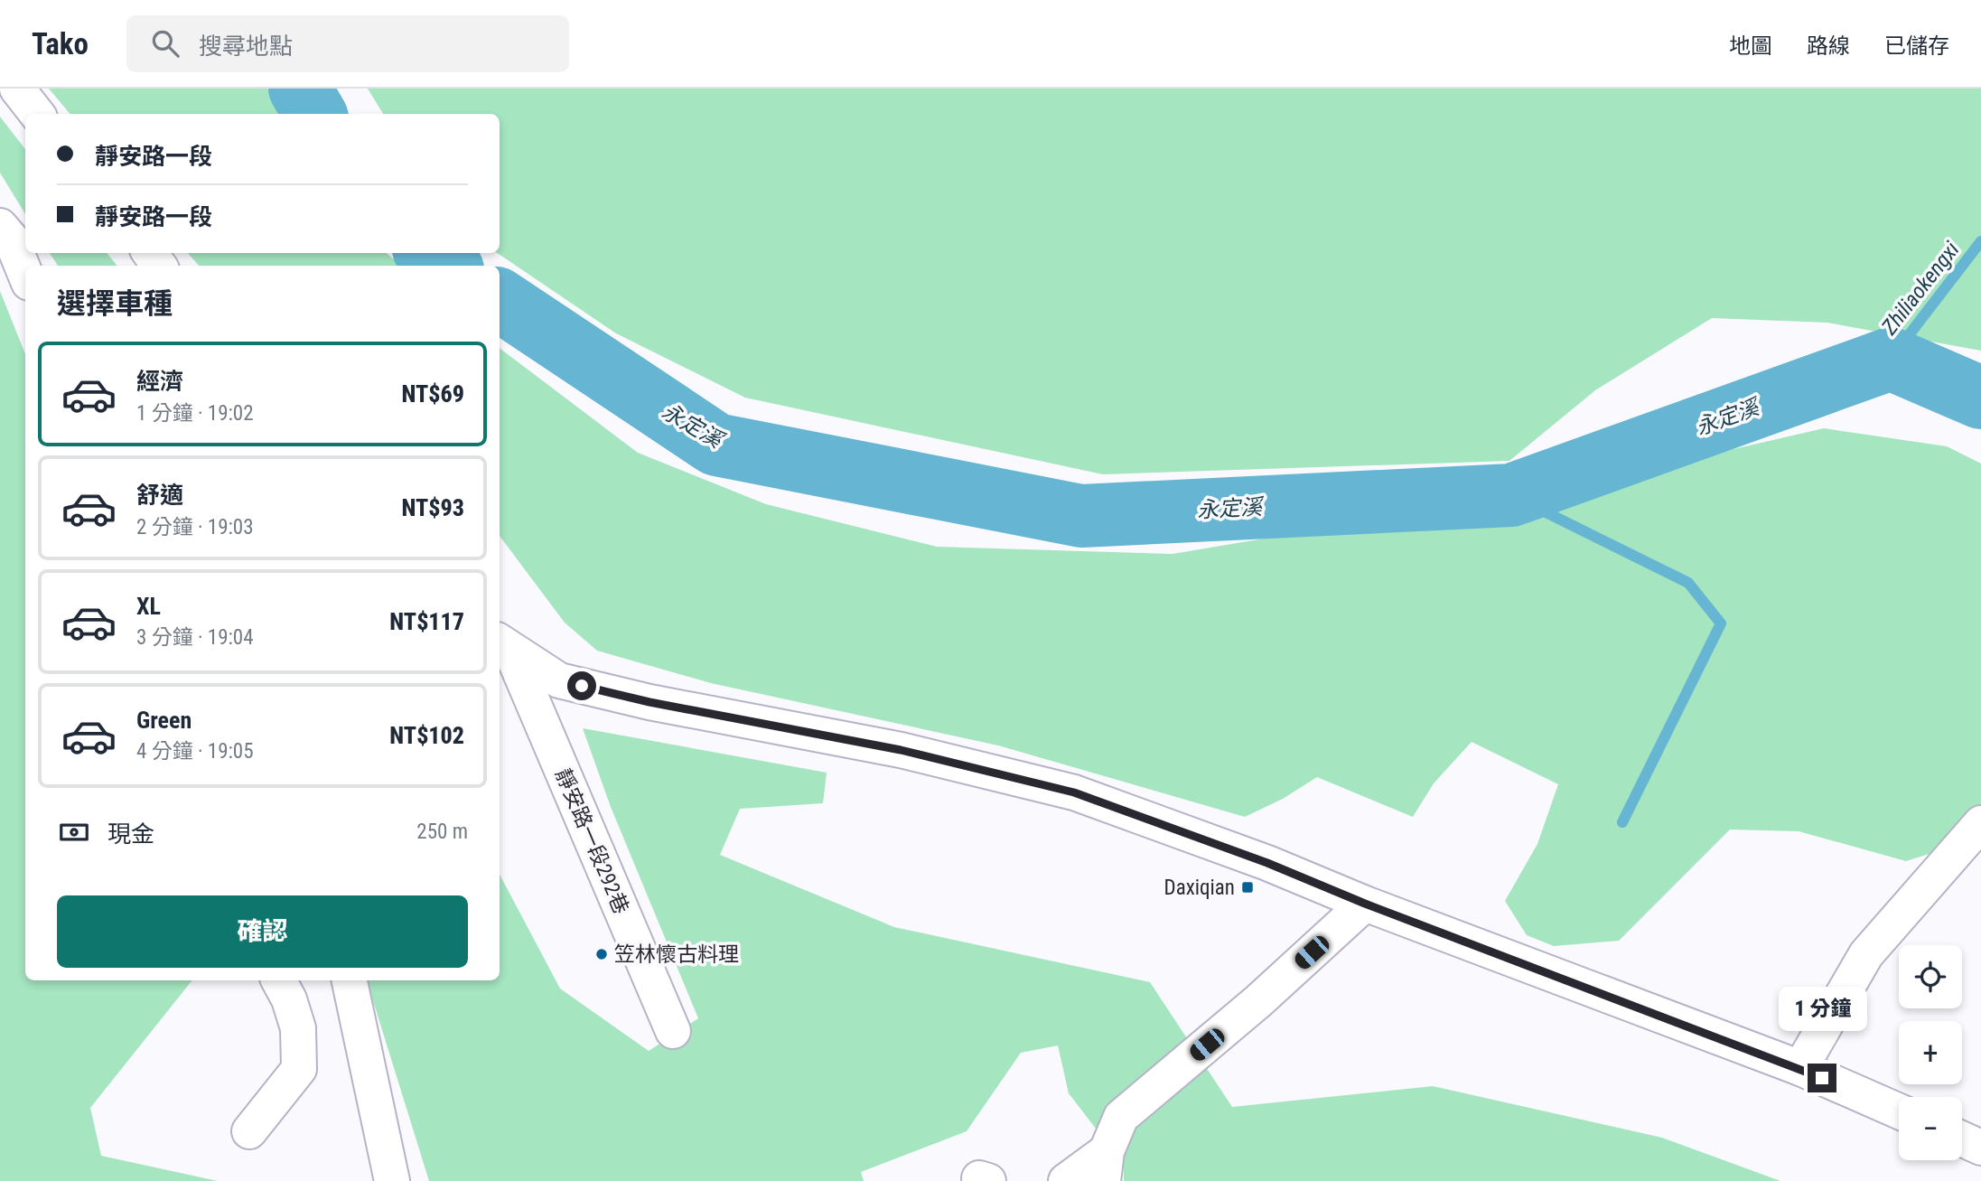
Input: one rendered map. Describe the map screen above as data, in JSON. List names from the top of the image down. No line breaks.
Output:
{"streets":{"main road":["靜安路一段292巷"]},"water":["Zhiliaokengxi","永定溪"],"places":{"transit":["Daxiqian"],"other":["笠林懷古料理"]},"page":{"header":"Tako","search":"搜尋地點","nav":["地圖","路線","已儲存"],"banner":["靜安路一段","靜安路一段"],"heading":"選擇車種","list":[{"name":"經濟","note":"1 分鐘 · 19:02","value":"NT$69"},{"name":"舒適","note":"2 分鐘 · 19:03","value":"NT$93"},{"name":"XL","note":"3 分鐘 · 19:04","value":"NT$117"},{"name":"Green","note":"4 分鐘 · 19:05","value":"NT$102"}],"pay":["現金","250 m"],"buttons":"確認","map_buttons":["+","−"],"bubble":"1 分鐘"}}
